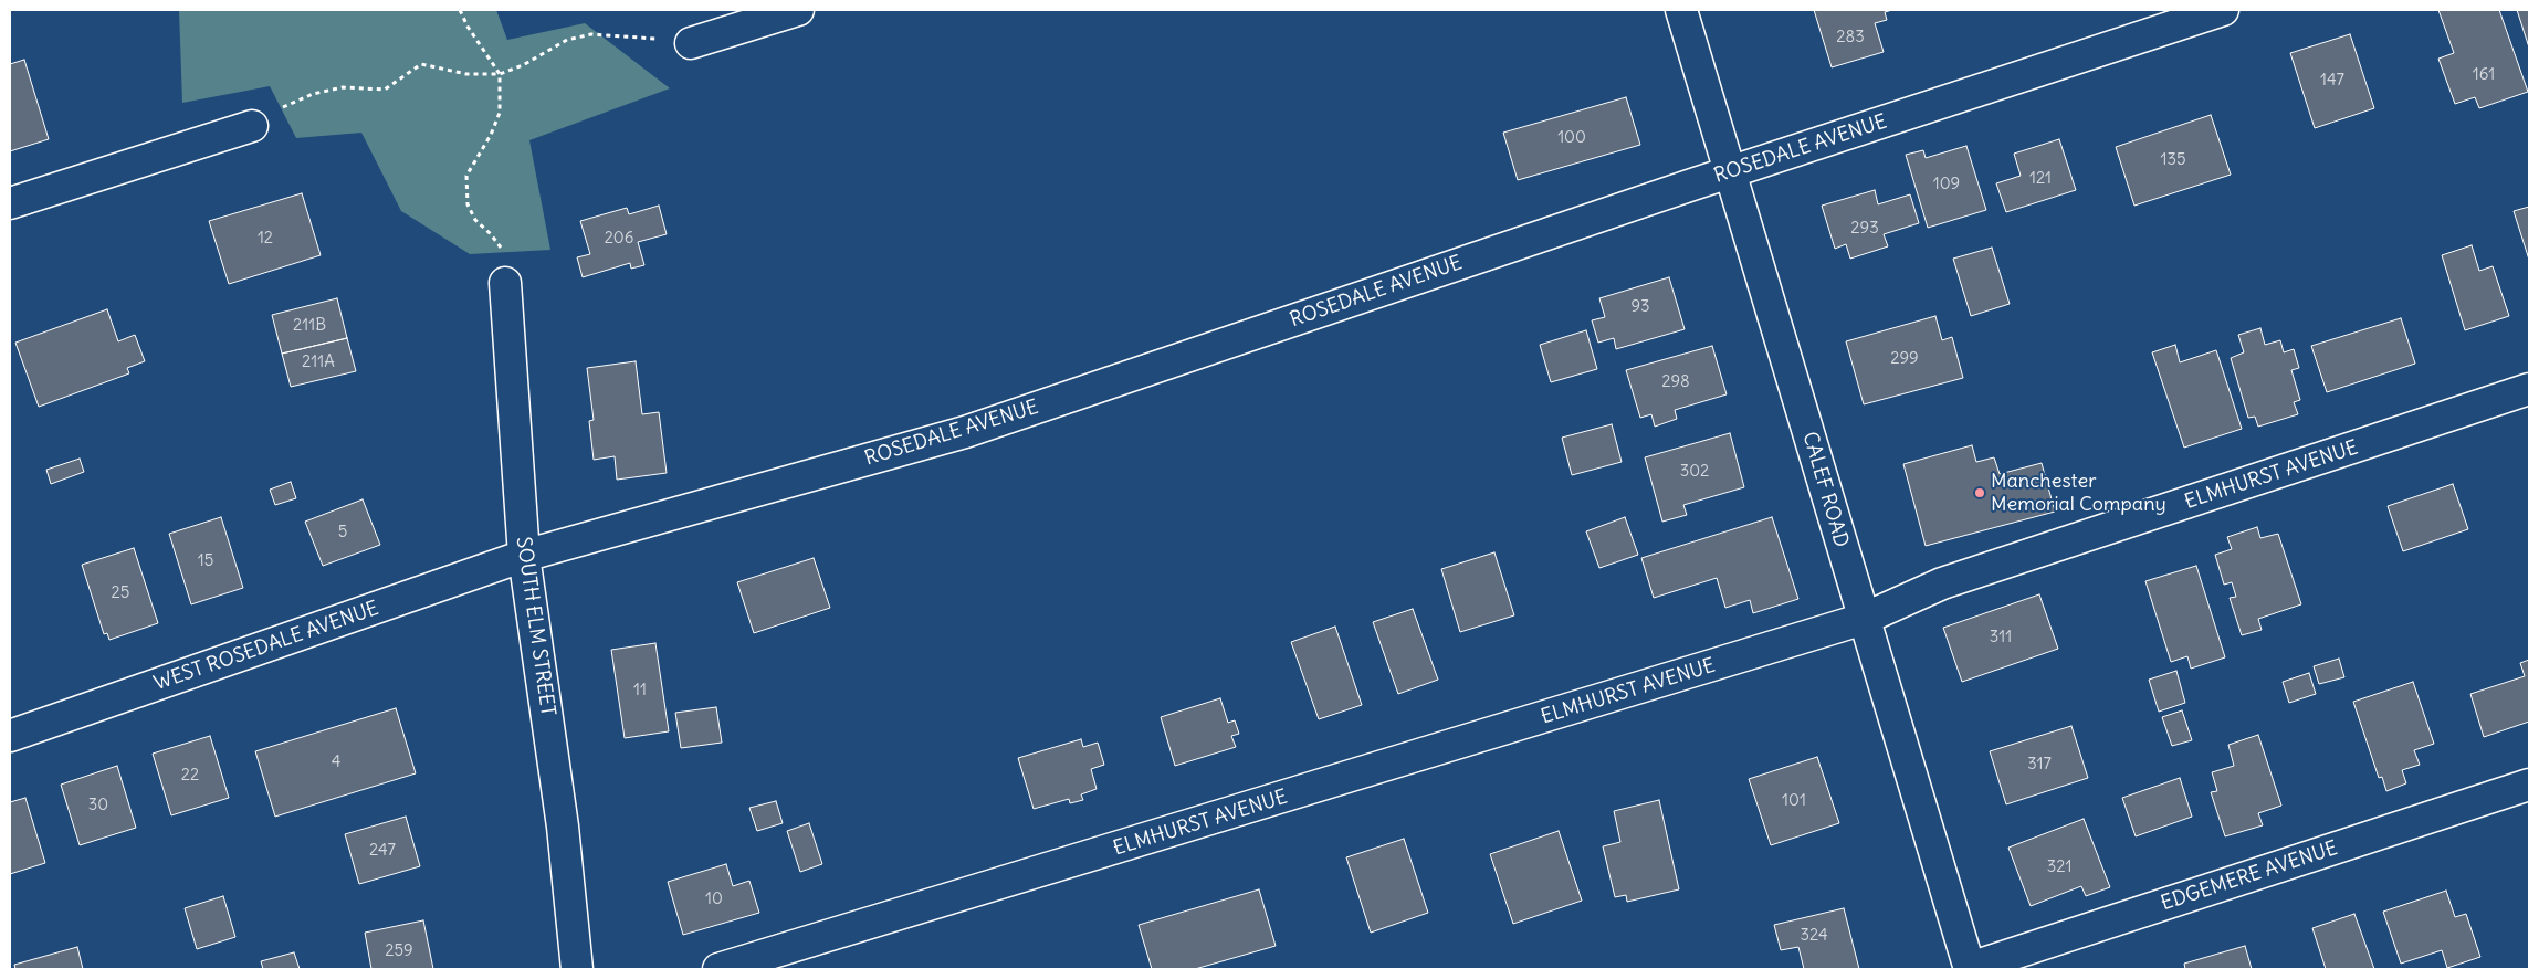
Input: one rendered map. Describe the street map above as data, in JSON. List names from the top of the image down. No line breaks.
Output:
{"streets":{"street":["ROSEDALE AVENUE","ELMHURST AVENUE","CALEF ROAD","SOUTH ELM STREET","WEST ROSEDALE AVENUE","EDGEMERE AVENUE"]},"crossings":[["ROSEDALE AVENUE","CALEF ROAD"],["ROSEDALE AVENUE","SOUTH ELM STREET"],["ROSEDALE AVENUE","WEST ROSEDALE AVENUE"],["ELMHURST AVENUE","CALEF ROAD"],["CALEF ROAD","EDGEMERE AVENUE"],["SOUTH ELM STREET","WEST ROSEDALE AVENUE"]],"places":["Manchester Memorial Company"],"house_numbers":["283","161","147","100","135","121","109","293","12","206","93","211B","299","211A","298","302","5","15","25","311","11","4","317","22","101","30","247","321","10","324","259"]}
